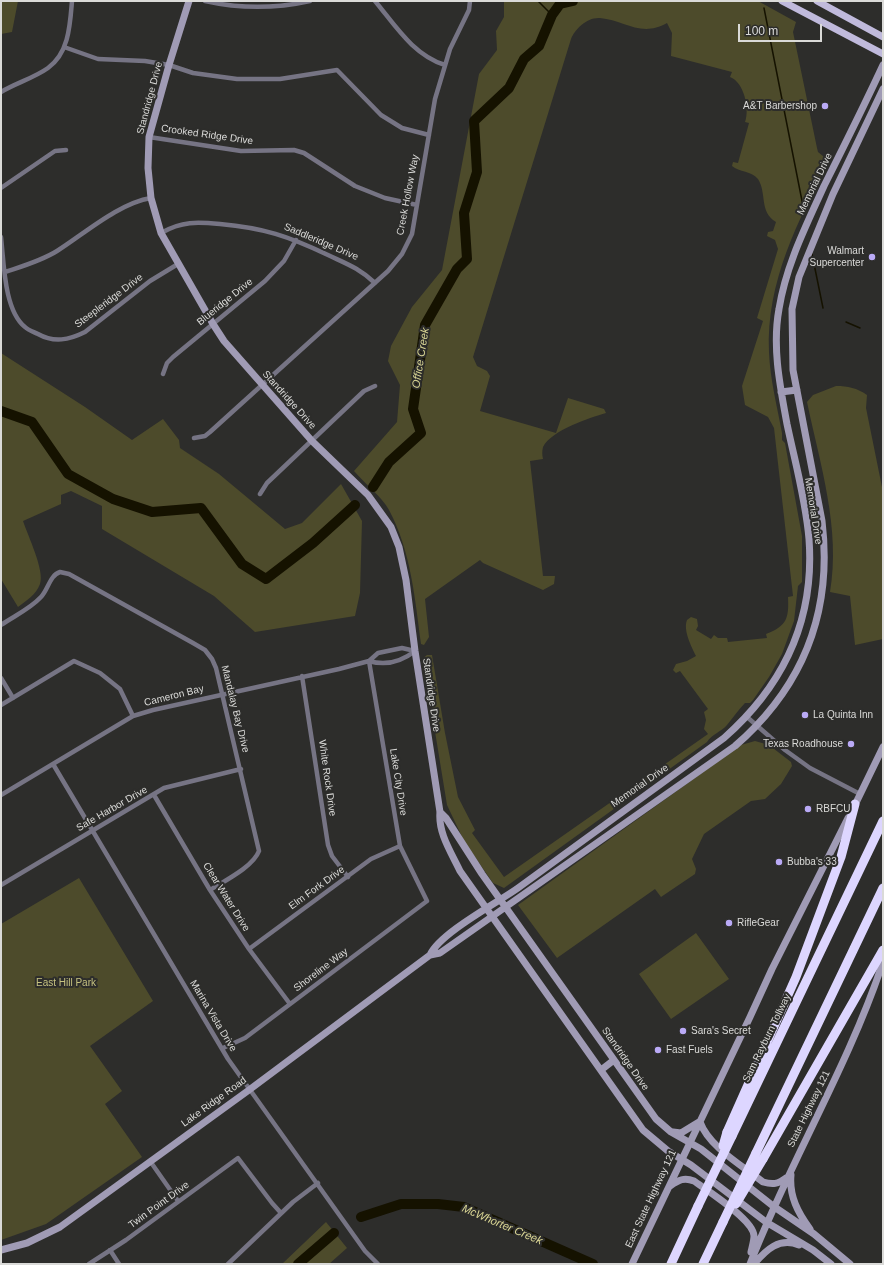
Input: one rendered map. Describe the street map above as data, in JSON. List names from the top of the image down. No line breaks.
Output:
{"streets":{"highway":["Sam Rayburn Tollway"],"street":["Standridge Drive","Crooked Ridge Drive","Memorial Drive","Creek Hollow Way","Saddleridge Drive","Steepleridge Drive","Blueridge Drive","Cameron Bay","Mandalay Bay Drive","White Rock Drive","Lake City Drive","Safe Harbor Drive","Elm Fork Drive","Clear Water Drive","Shoreline Way","Marina Vista Drive","Lake Ridge Road","State Highway 121","East State Highway 121","Twin Point Drive"]},"crossings":[["Standridge Drive","Crooked Ridge Drive"],["Standridge Drive","Memorial Drive"],["Standridge Drive","Creek Hollow Way"],["Standridge Drive","Saddleridge Drive"],["Standridge Drive","Steepleridge Drive"],["Standridge Drive","Blueridge Drive"],["Standridge Drive","Cameron Bay"],["Standridge Drive","Lake Ridge Road"],["Standridge Drive","State Highway 121"],["Standridge Drive","East State Highway 121"],["Crooked Ridge Drive","Creek Hollow Way"],["Memorial Drive","Lake Ridge Road"],["Creek Hollow Way","Saddleridge Drive"],["Saddleridge Drive","Blueridge Drive"],["Cameron Bay","Mandalay Bay Drive"],["Cameron Bay","White Rock Drive"],["Cameron Bay","Lake City Drive"],["Cameron Bay","Marina Vista Drive"],["Mandalay Bay Drive","Safe Harbor Drive"],["Mandalay Bay Drive","Clear Water Drive"],["White Rock Drive","Elm Fork Drive"],["Lake City Drive","Elm Fork Drive"],["Lake City Drive","Shoreline Way"],["Safe Harbor Drive","Clear Water Drive"],["Safe Harbor Drive","Marina Vista Drive"],["Elm Fork Drive","Clear Water Drive"],["Clear Water Drive","Shoreline Way"],["Shoreline Way","Marina Vista Drive"],["Marina Vista Drive","Lake Ridge Road"]],"water":["Office Creek","McWhorter Creek"],"parks":["East Hill Park"],"places":["A&T Barbershop","Walmart Supercenter","La Quinta Inn","Texas Roadhouse","RBFCU","Bubba's 33","RifleGear","Sara's Secret","Fast Fuels"],"scale_bar":"100 m"}
